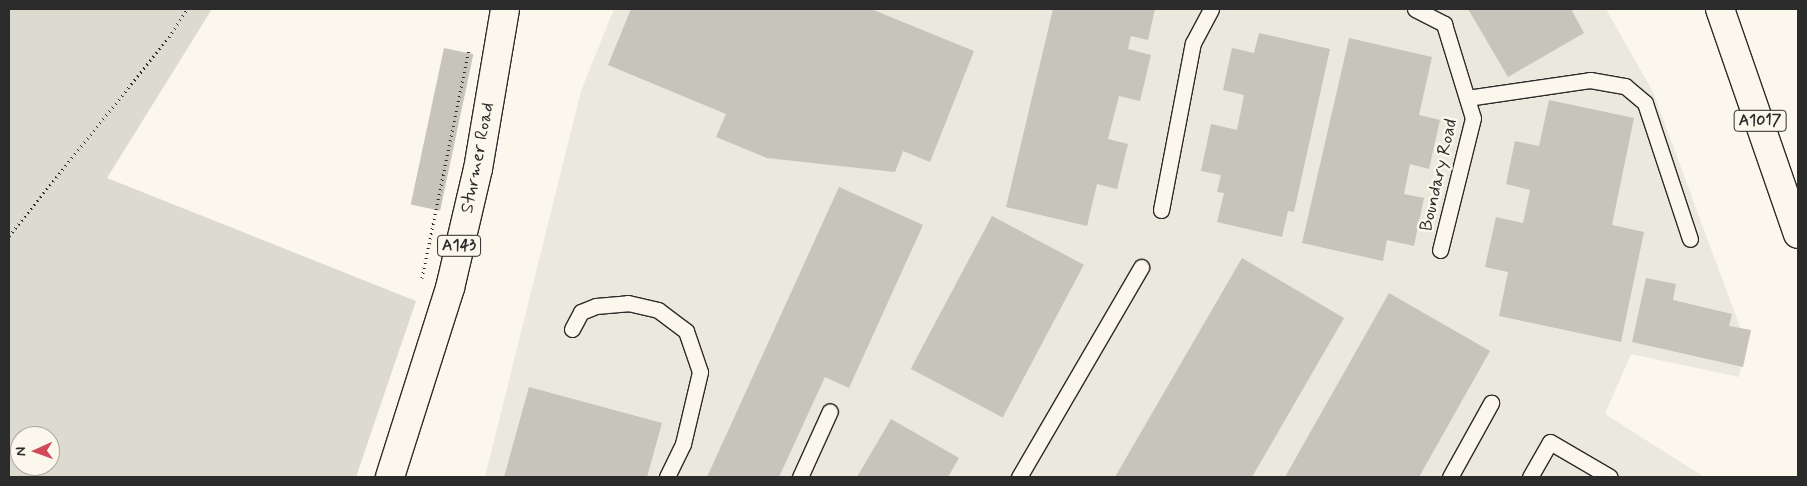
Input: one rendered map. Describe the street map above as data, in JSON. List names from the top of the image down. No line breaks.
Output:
{"streets":{"main road":["A1017","Sturmer Road","A143"],"lane":["Boundary Road"]},"north":"left"}
